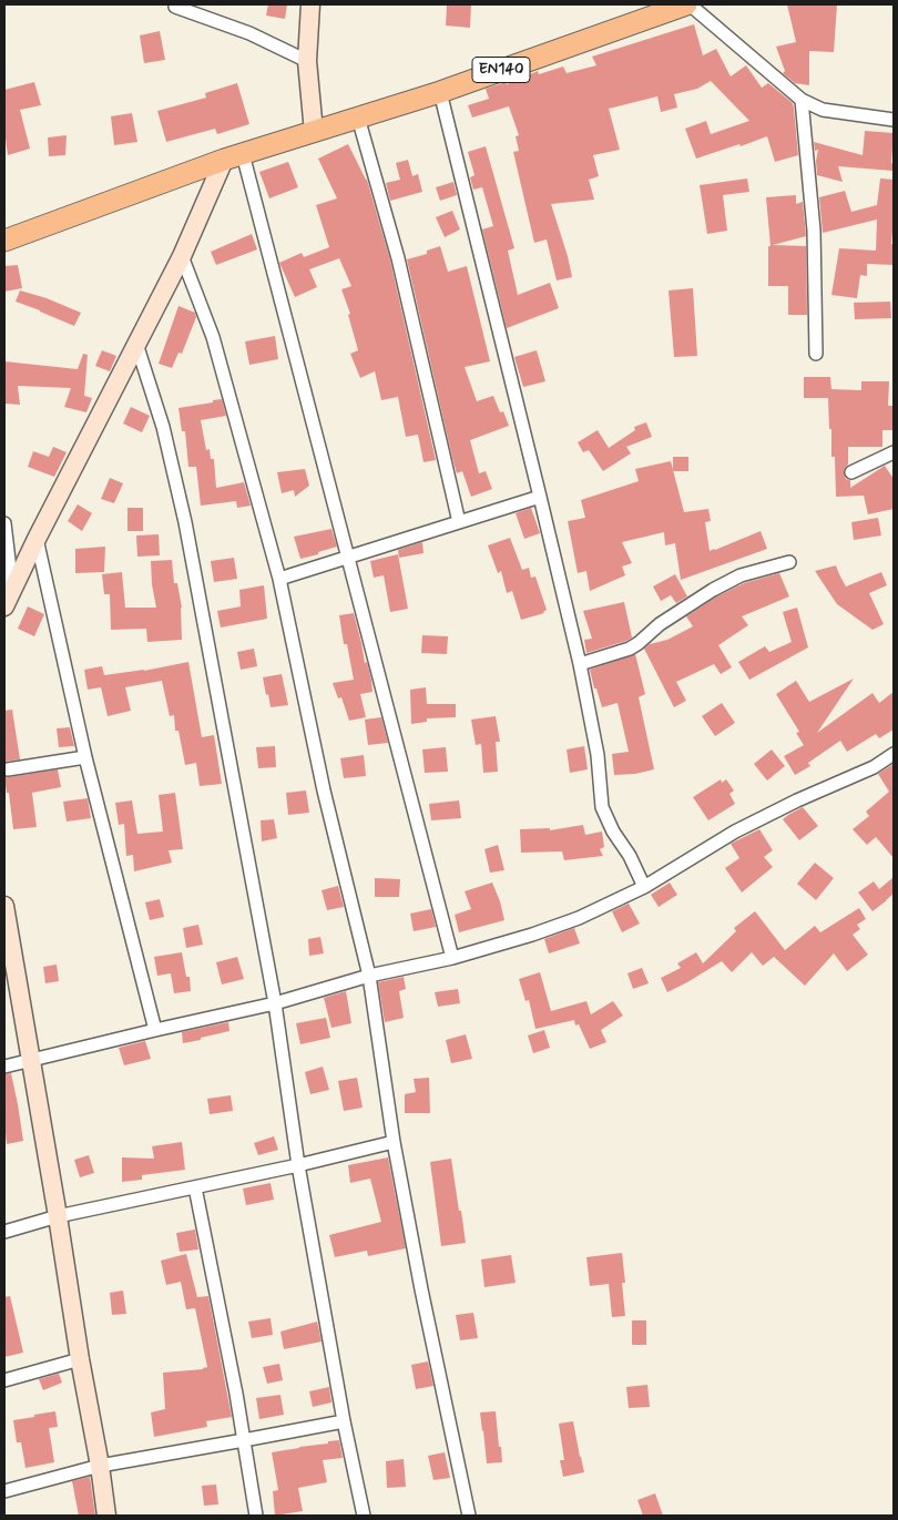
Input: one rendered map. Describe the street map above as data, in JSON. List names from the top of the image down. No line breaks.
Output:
{"streets":{"main road":["EN140"]}}
